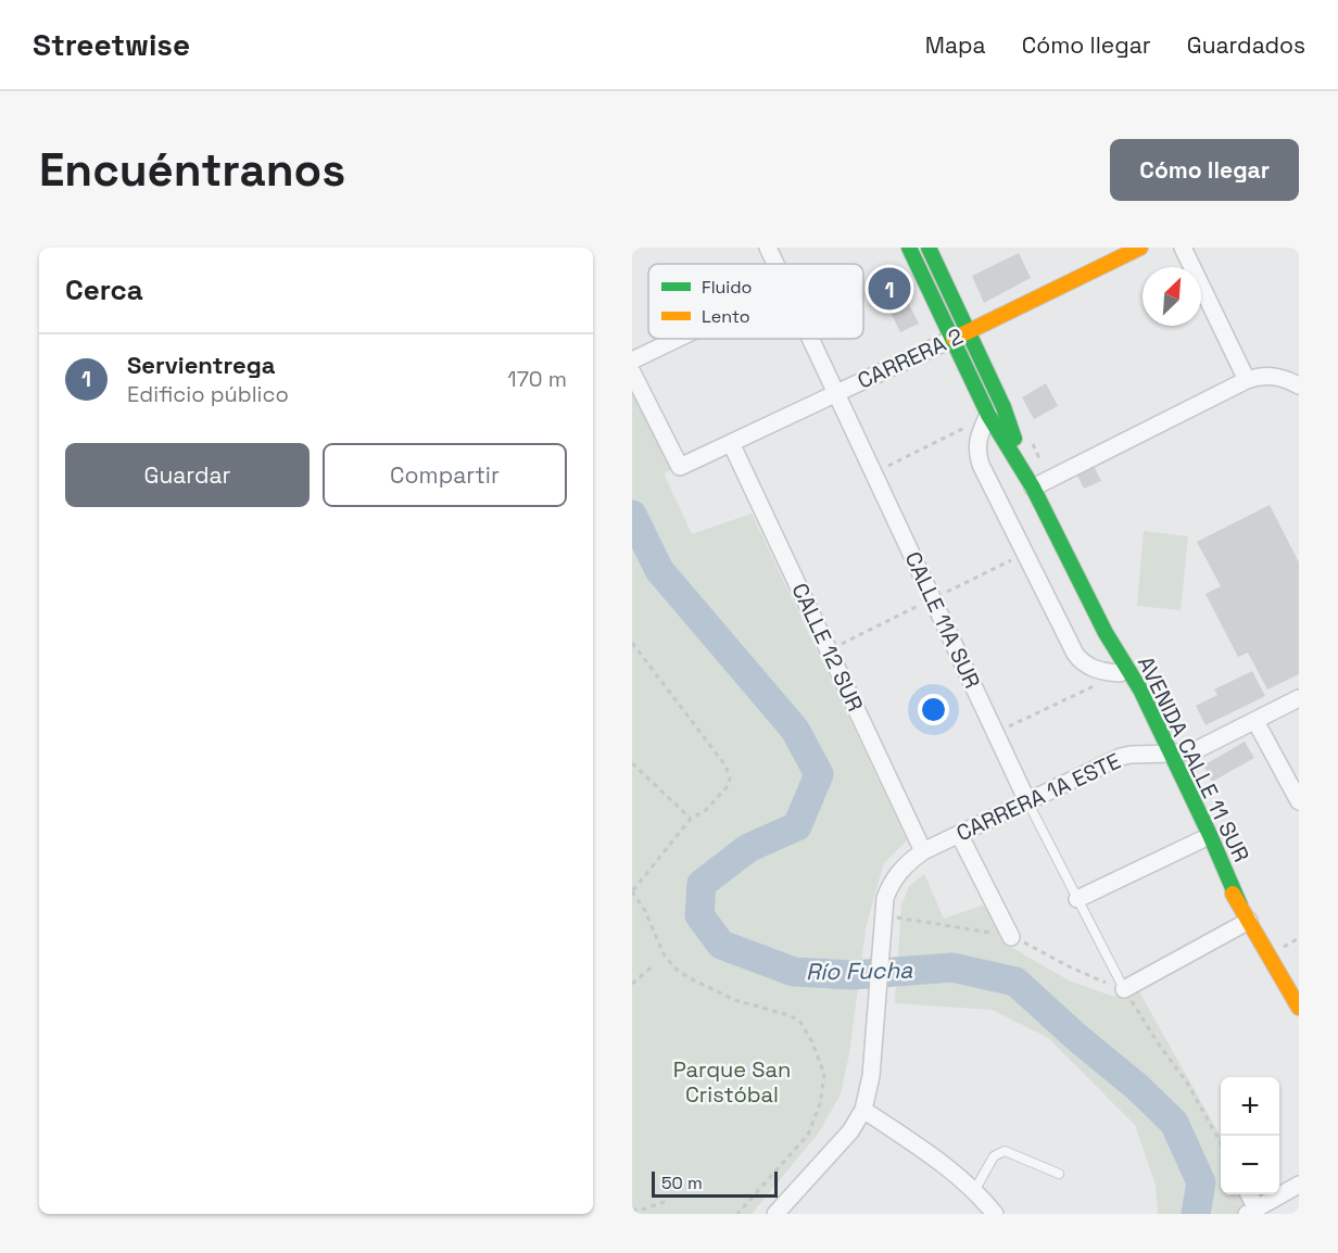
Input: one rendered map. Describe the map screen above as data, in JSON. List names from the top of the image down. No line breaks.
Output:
{"streets":{"main road":["CARRERA 2","AVENIDA CALLE 11 SUR"],"street":["CALLE 11A SUR","CALLE 12 SUR","CARRERA 1A ESTE"]},"crossings":[["CARRERA 2","CALLE 11A SUR"],["CARRERA 2","CALLE 12 SUR"],["CARRERA 2","AVENIDA CALLE 11 SUR"],["CALLE 11A SUR","CARRERA 1A ESTE"],["CALLE 12 SUR","CARRERA 1A ESTE"],["AVENIDA CALLE 11 SUR","CARRERA 1A ESTE"]],"water":["Río Fucha"],"parks":["Parque San Cristóbal"],"legend":["Fluido","Lento"],"scale_bar":"50 m","north":"top right","page":{"header":"Streetwise","nav":["Mapa","Cómo llegar","Guardados"],"buttons":["Cómo llegar",["Guardar","Compartir"]],"title":"Encuéntranos","heading":"Cerca","pins":"1","list":[{"mark":"1","name":"Servientrega","note":"Edificio público","value":"170 m"}],"map_buttons":["+","−"],"scale":"50 m"}}
